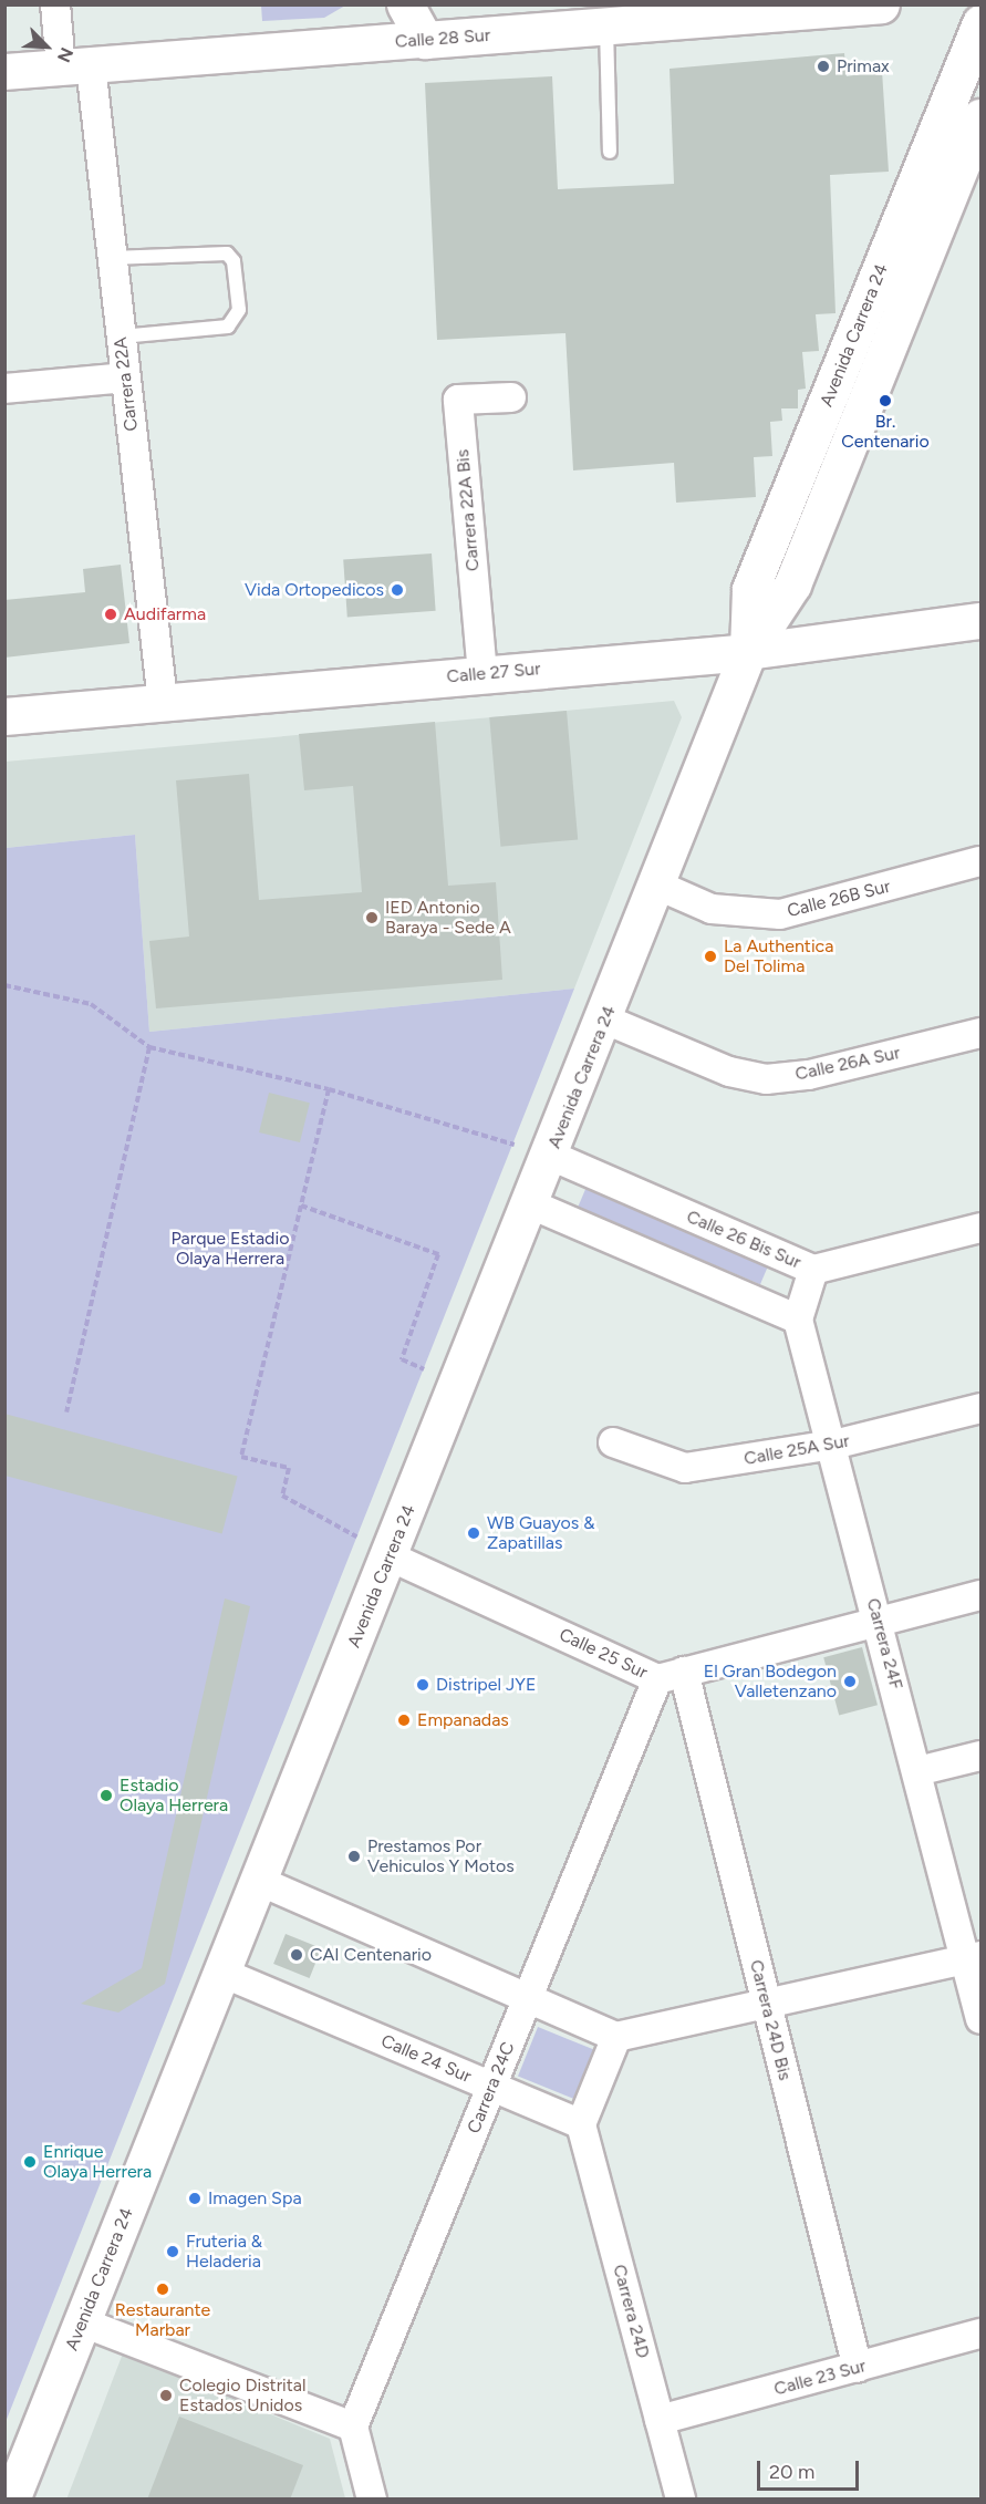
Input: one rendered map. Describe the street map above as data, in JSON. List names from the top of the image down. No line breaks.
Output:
{"streets":{"main road":["Calle 28 Sur","Avenida Carrera 24","Calle 27 Sur"],"street":["Carrera 22A","Carrera 22A Bis","Calle 26B Sur","Calle 26A Sur","Calle 26 Bis Sur","Calle 25A Sur","Carrera 24F","Calle 25 Sur","Carrera 24D Bis","Calle 24 Sur","Carrera 24C","Carrera 24D","Calle 23 Sur"]},"crossings":[["Calle 28 Sur","Carrera 22A"],["Avenida Carrera 24","Calle 27 Sur"],["Avenida Carrera 24","Calle 26B Sur"],["Avenida Carrera 24","Calle 26A Sur"],["Avenida Carrera 24","Calle 26 Bis Sur"],["Avenida Carrera 24","Calle 25 Sur"],["Avenida Carrera 24","Calle 24 Sur"],["Carrera 22A","Calle 27 Sur"],["Carrera 22A Bis","Calle 27 Sur"],["Calle 25A Sur","Carrera 24F"],["Calle 25 Sur","Carrera 24D Bis"],["Calle 25 Sur","Carrera 24C"],["Carrera 24D Bis","Carrera 24C"],["Carrera 24D Bis","Calle 23 Sur"],["Calle 24 Sur","Carrera 24C"],["Calle 24 Sur","Carrera 24D"],["Carrera 24D","Calle 23 Sur"]],"parks":["Parque Estadio Olaya Herrera"],"places":["Primax","Br. Centenario","Vida Ortopedicos","Audifarma","IED Antonio Baraya - Sede A","La Authentica Del Tolima","WB Guayos & Zapatillas","El Gran Bodegon Valletenzano","Distripel JYE","Empanadas","Estadio Olaya Herrera","Prestamos Por Vehiculos Y Motos","CAI Centenario","Enrique Olaya Herrera","Imagen Spa","Fruteria & Heladeria","Restaurante Marbar","Colegio Distrital Estados Unidos"],"scale_bar":"20 m","north":"bottom right"}
